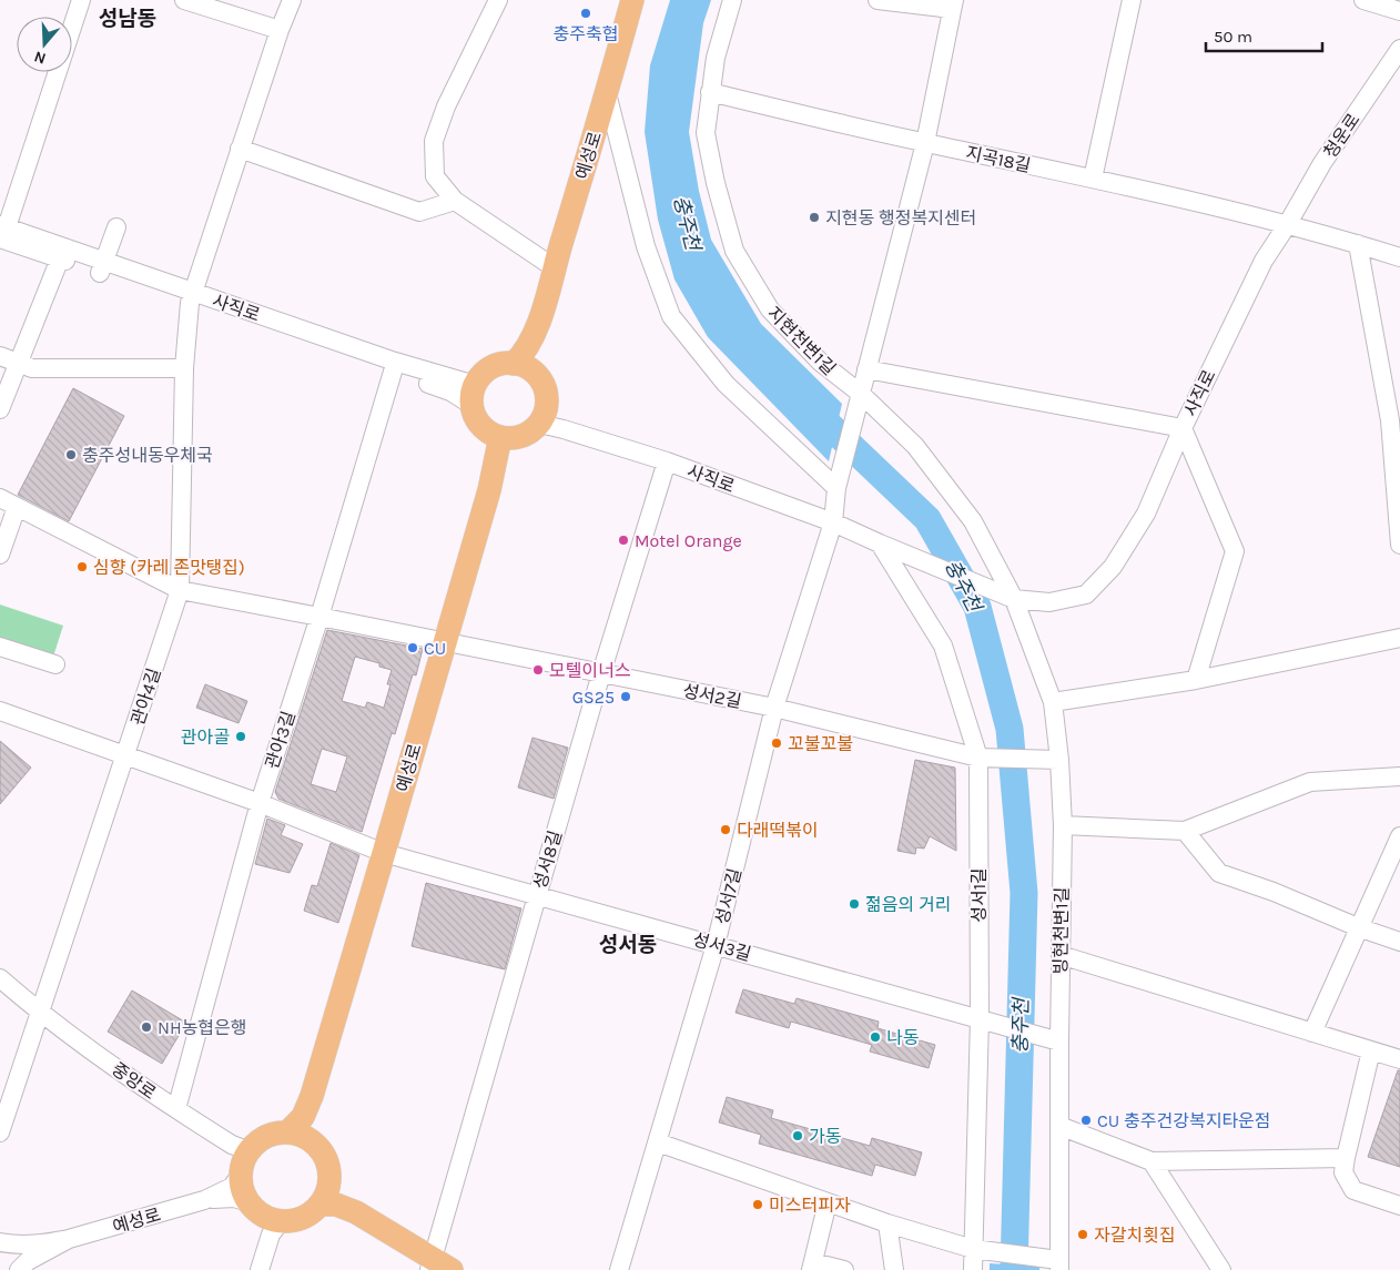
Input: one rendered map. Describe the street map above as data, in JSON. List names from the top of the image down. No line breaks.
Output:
{"streets":{"main road":["예성로"],"street":["청운로","지곡18길","사직로","지현천변1길","성서2길","관아4길","관아3길","성서8길","성서1길","성서7길","빙현천변1길","성서3길","중앙로"]},"crossings":[["청운로","지곡18길"],["청운로","사직로"],["예성로","사직로"],["예성로","성서2길"],["예성로","성서3길"],["예성로","중앙로"],["지곡18길","사직로"],["지곡18길","지현천변1길"],["지곡18길","성서7길"],["사직로","지현천변1길"],["사직로","관아4길"],["사직로","관아3길"],["사직로","성서8길"],["사직로","성서1길"],["사직로","성서7길"],["사직로","빙현천변1길"],["지현천변1길","성서7길"],["지현천변1길","빙현천변1길"],["성서2길","관아4길"],["성서2길","관아3길"],["성서2길","성서8길"],["성서2길","성서1길"],["성서2길","성서7길"],["성서2길","빙현천변1길"],["관아4길","성서3길"],["관아4길","중앙로"],["관아3길","성서3길"],["관아3길","중앙로"],["성서8길","성서3길"],["성서1길","성서3길"],["성서7길","성서3길"],["빙현천변1길","성서3길"]],"districts":["성남동","성서동"],"water":["충주천"],"places":["충주축협","지현동 행정복지센터","충주성내동우체국","Motel Orange","심향 (카레 존맛탱집)","CU","모텔이너스","GS25","관아골","꼬불꼬불","다래떡볶이","젊음의 거리","NH농협은행","나동","CU 충주건강복지타운점","가동","미스터피자","자갈치횟집"],"scale_bar":"50 m","north":"bottom"}
